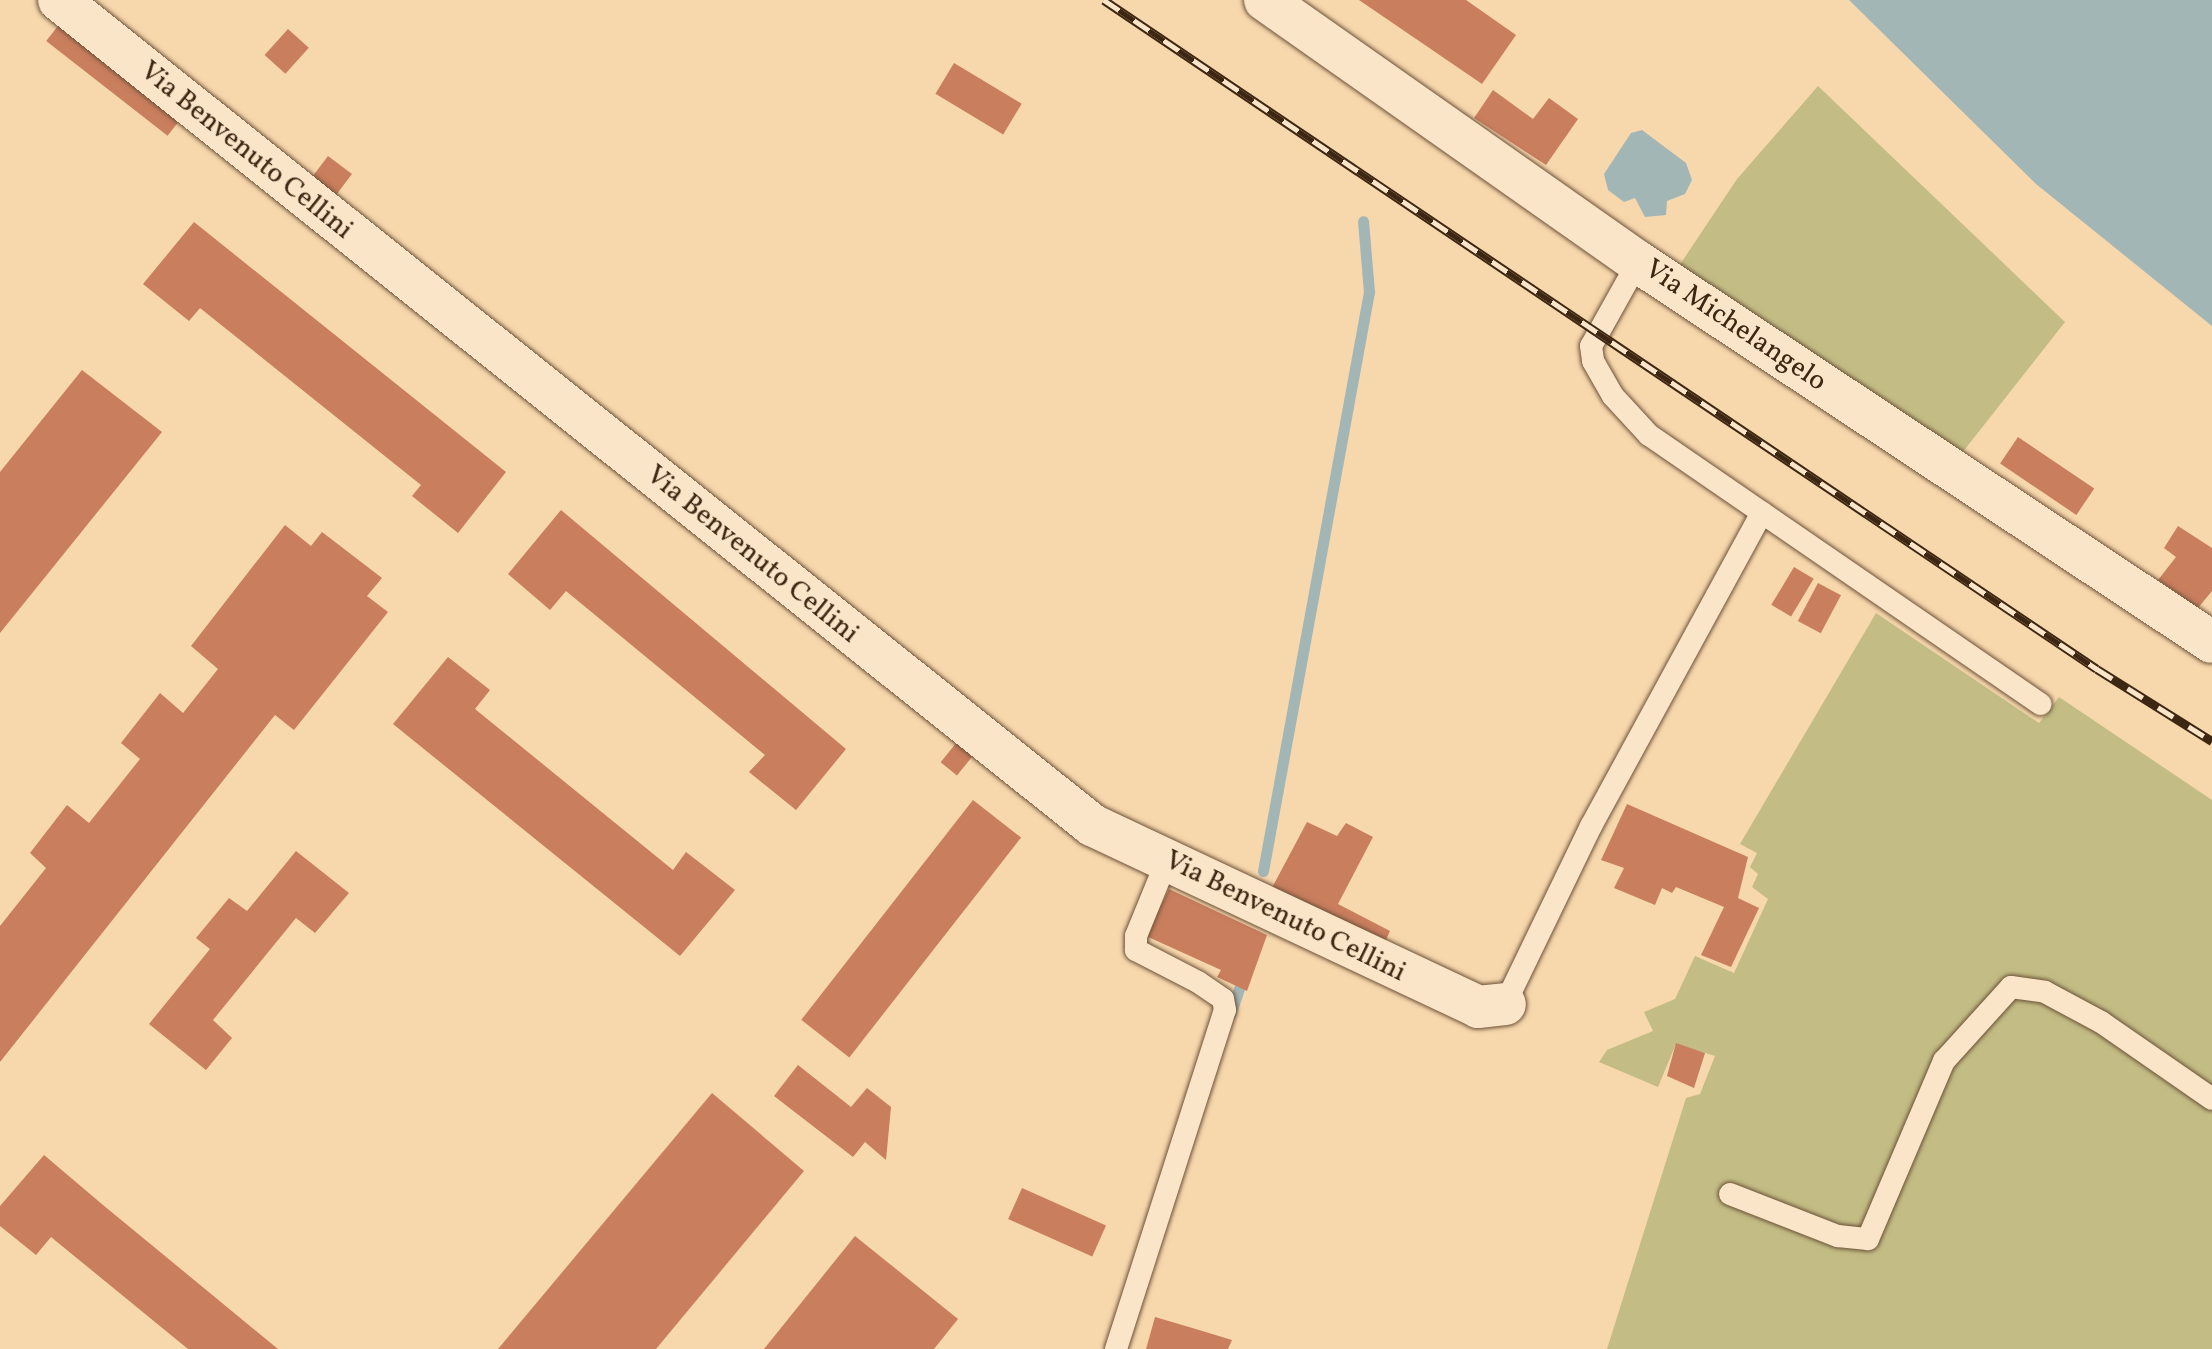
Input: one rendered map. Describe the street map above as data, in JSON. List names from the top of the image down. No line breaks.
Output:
{"streets":{"street":["Via Benvenuto Cellini","Via Michelangelo"]}}
